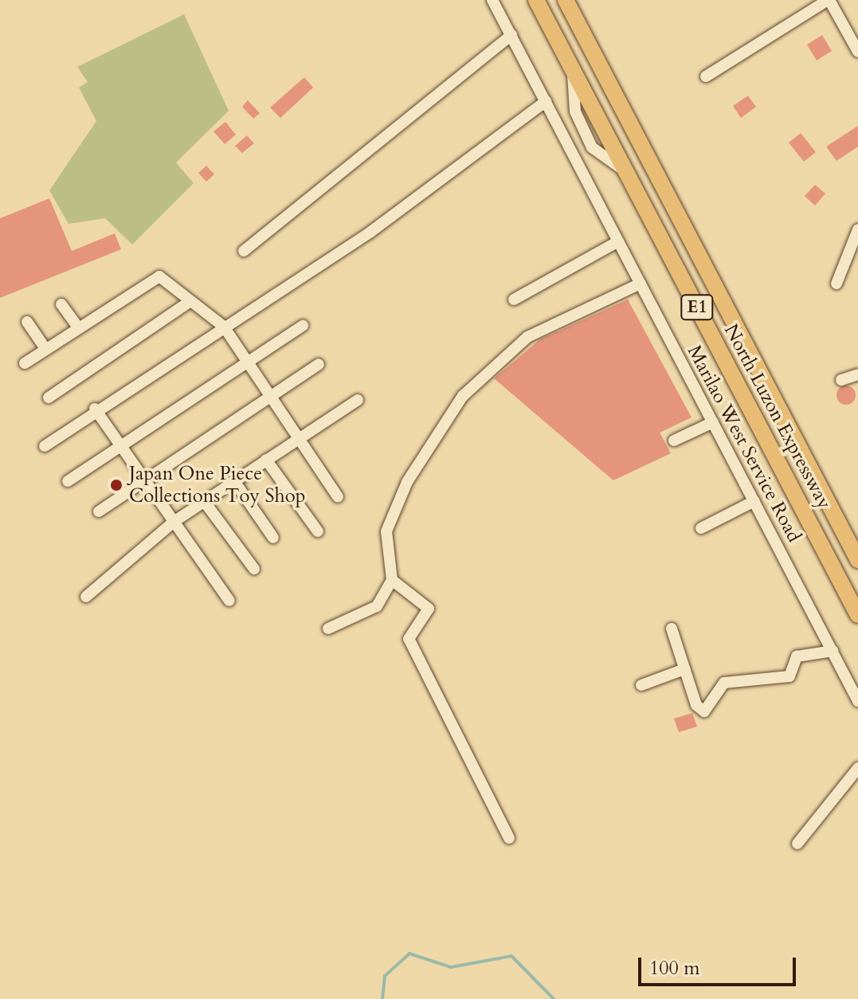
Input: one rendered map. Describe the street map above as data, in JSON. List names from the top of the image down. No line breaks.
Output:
{"streets":{"highway":["E1","North Luzon Expressway"],"street":["Marilao West Service Road"]},"places":["Japan One Piece Collections Toy Shop"],"scale_bar":"100 m"}
